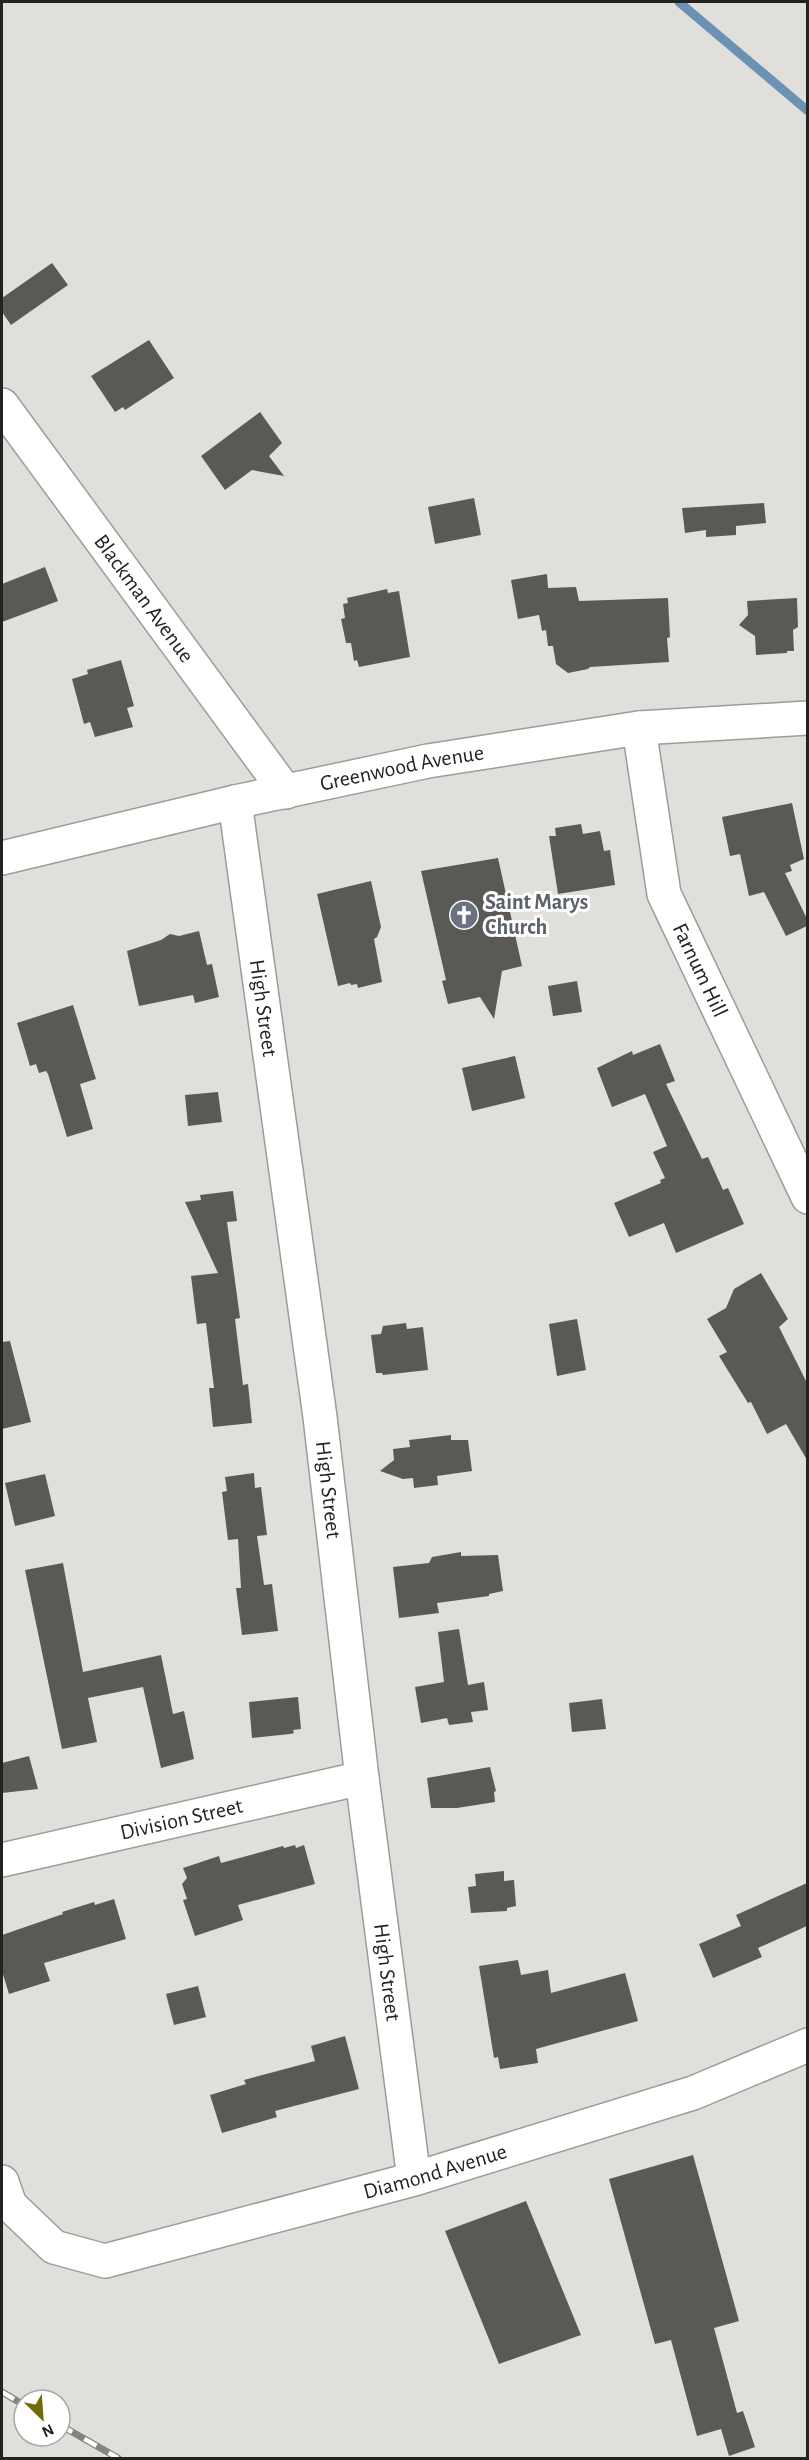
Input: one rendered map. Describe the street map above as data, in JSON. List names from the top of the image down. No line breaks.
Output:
{"streets":{"street":["Blackman Avenue","Greenwood Avenue","Farnum Hill","High Street","Division Street","Diamond Avenue"]},"crossings":[["Blackman Avenue","Greenwood Avenue"],["Greenwood Avenue","Farnum Hill"],["Greenwood Avenue","High Street"],["High Street","Division Street"],["High Street","Diamond Avenue"]],"places":{"church":["Saint Marys Church"]},"north":"bottom right"}
